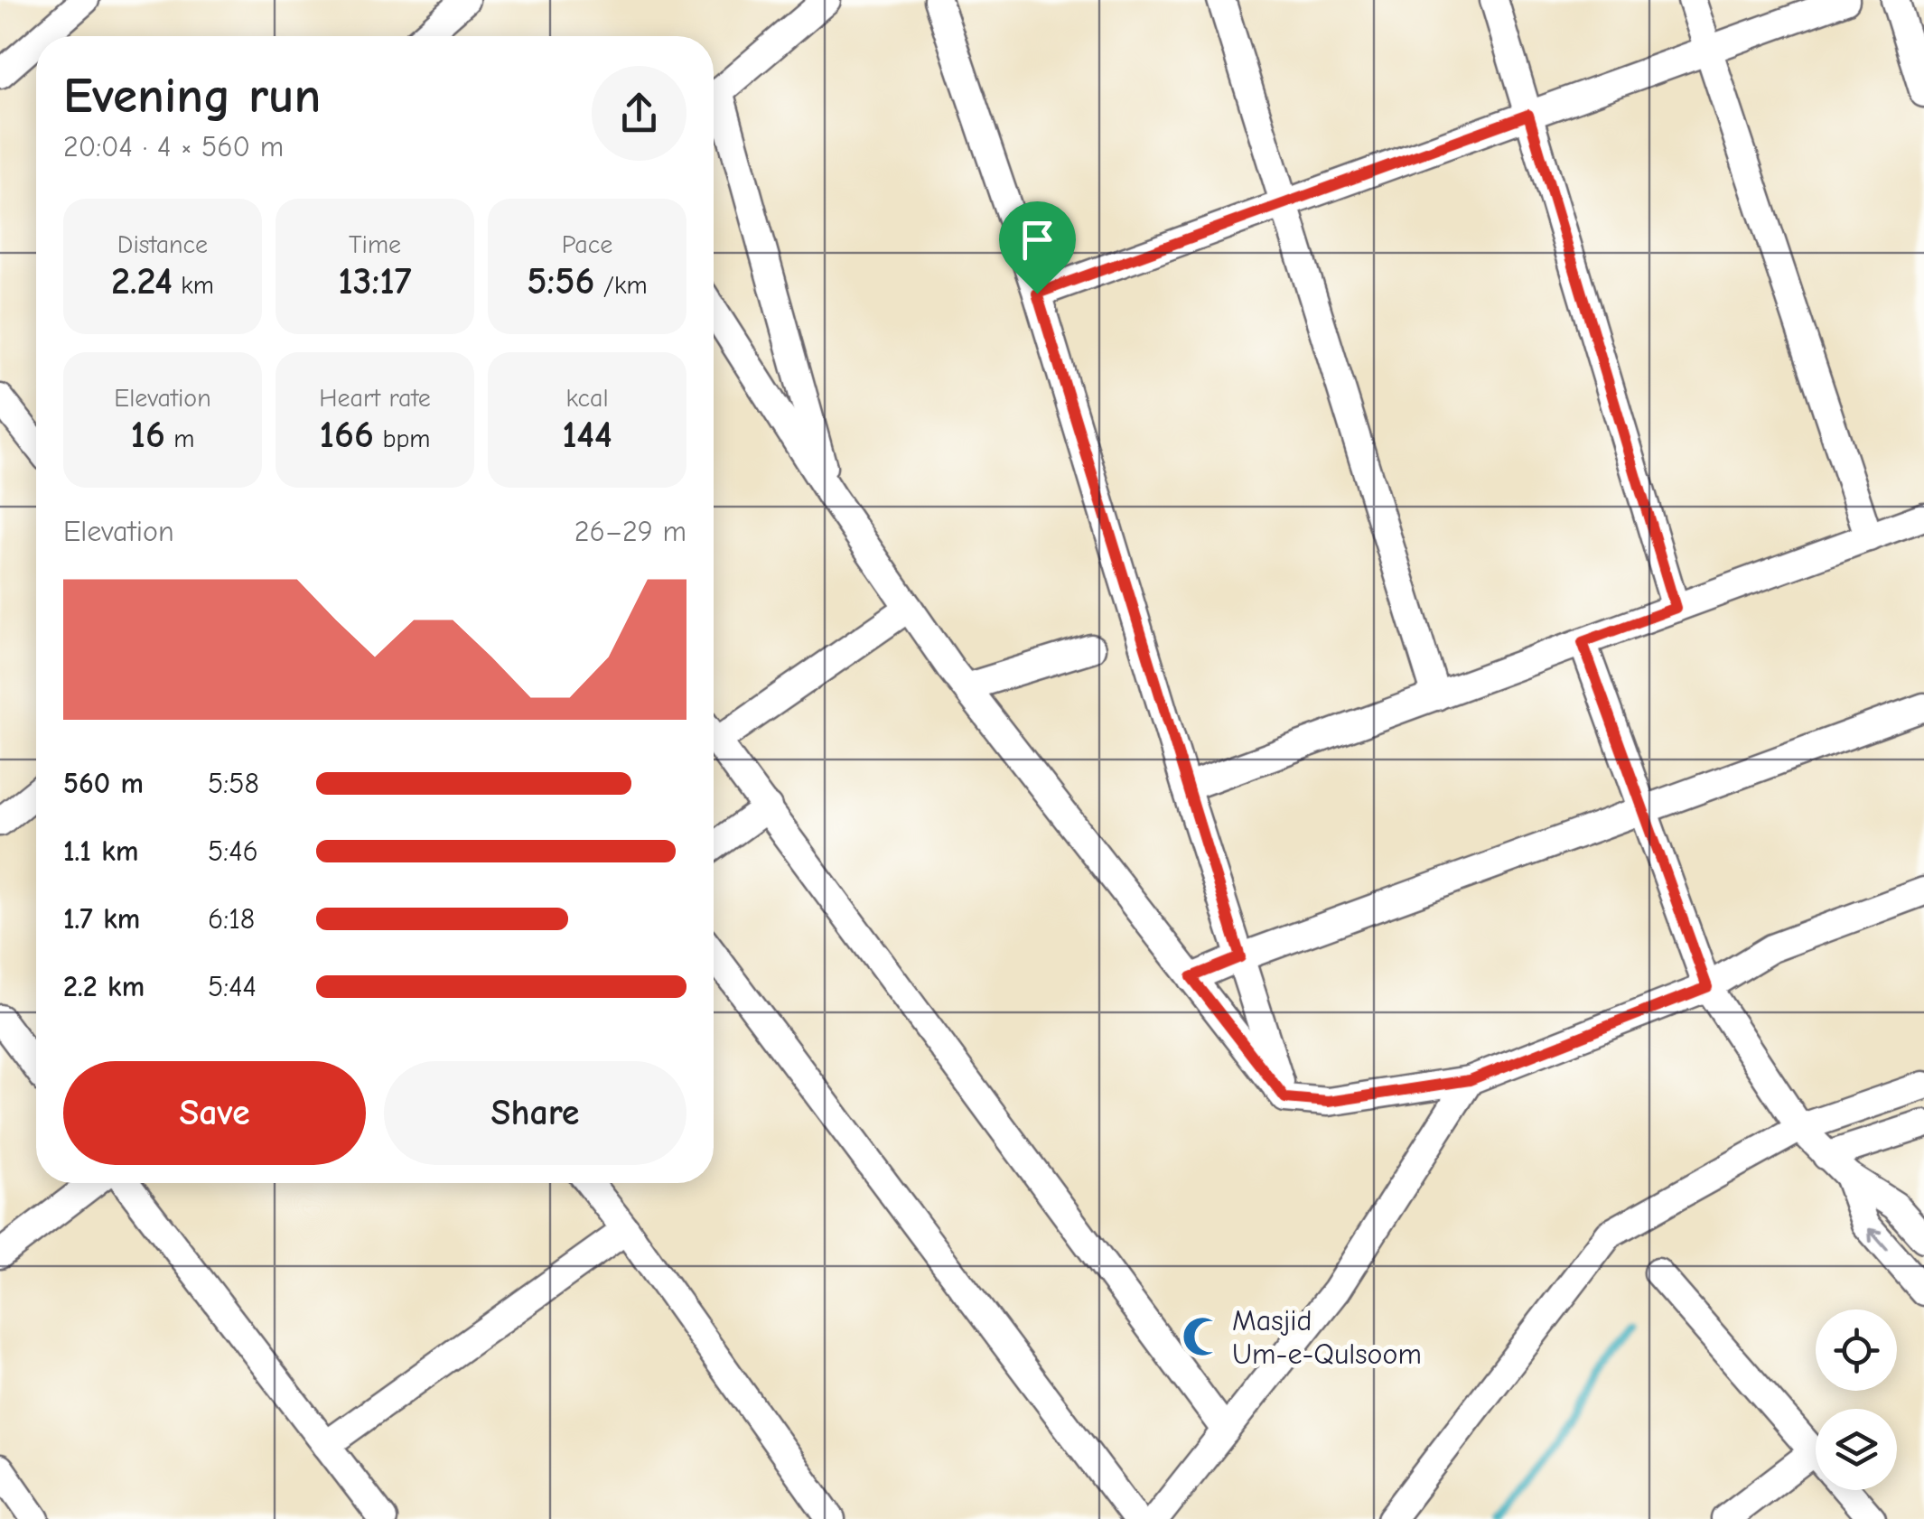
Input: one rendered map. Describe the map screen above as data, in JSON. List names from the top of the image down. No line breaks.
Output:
{"places":{"mosque":["Masjid Um-e-Qulsoom"]},"page":{"heading":["Evening run","20:04 · 4 × 560 m"],"stats":[["Distance","2.24 km"],["Time","13:17"],["Pace","5:56 /km"],["Elevation","16 m"],["Heart rate","166 bpm"],["kcal","144"]],"chart":["Elevation","26–29 m"],"list":[{"name":"560 m","note":"5:58"},{"name":"1.1 km","note":"5:46"},{"name":"1.7 km","note":"6:18"},{"name":"2.2 km","note":"5:44"}],"buttons":["Save","Share"]}}
